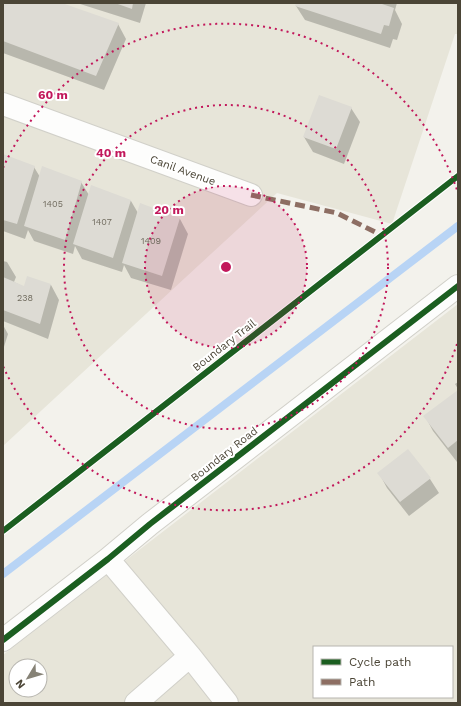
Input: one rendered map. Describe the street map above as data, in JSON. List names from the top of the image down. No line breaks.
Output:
{"streets":{"street":["Canil Avenue","Boundary Road"],"cycle path":["Boundary Trail"]},"house_numbers":["1405","1407","1409","238"],"legend":["Cycle path","Path"],"north":"bottom left","rings":["60 m","40 m","20 m"]}
